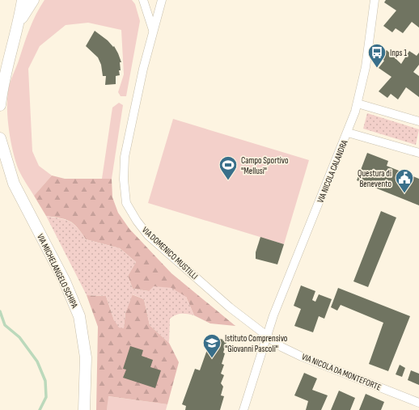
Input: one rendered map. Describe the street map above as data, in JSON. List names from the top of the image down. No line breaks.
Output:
{"streets":{"main road":["VIA MICHELANGELO SCHIPA"],"street":["VIA NICOLA CALANDRA","VIA DOMENICO MUSTILLI","VIA NICOLA DA MONTEFORTE"]},"crossings":[["VIA NICOLA CALANDRA","VIA DOMENICO MUSTILLI"],["VIA NICOLA CALANDRA","VIA NICOLA DA MONTEFORTE"],["VIA DOMENICO MUSTILLI","VIA NICOLA DA MONTEFORTE"]],"places":{"bus stop":["Inps 1"],"sports":["Campo Sportivo \"Mellusi\""],"public building":["Questura di Benevento"],"school or university":["Istituto Comprensivo \"Giovanni Pascoli\""]}}
